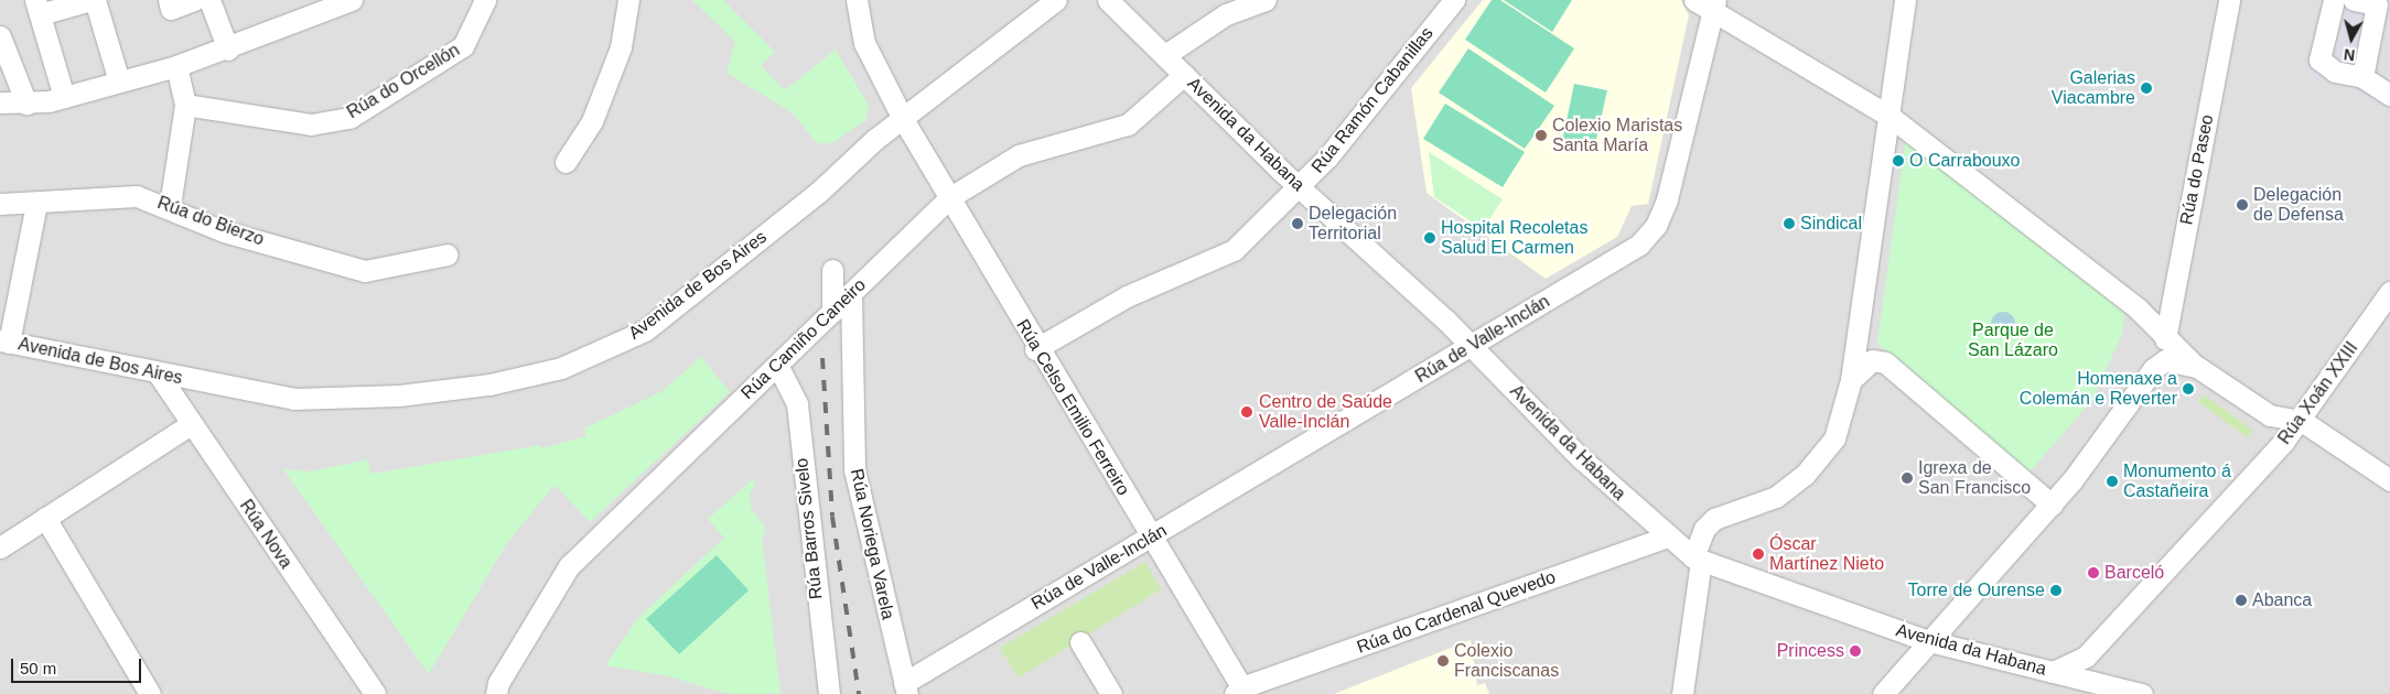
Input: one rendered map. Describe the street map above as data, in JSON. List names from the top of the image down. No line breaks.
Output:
{"streets":{"street":["Rúa do Orcellón","Rúa Ramón Cabanillas","Avenida da Habana","Rúa do Paseo","Rúa do Bierzo","Avenida de Bos Aires","Rúa Camiño Caneiro","Rúa de Valle-Inclán","Rúa Xoán XXIII","Rúa Celso Emilio Ferreiro","Rúa Barros Sivelo","Rúa Nova","Rúa Noriega Varela","Rúa do Cardenal Quevedo"]},"crossings":[["Rúa Ramón Cabanillas","Avenida da Habana"],["Rúa Ramón Cabanillas","Rúa Celso Emilio Ferreiro"],["Avenida da Habana","Rúa Camiño Caneiro"],["Avenida da Habana","Rúa de Valle-Inclán"],["Avenida da Habana","Rúa Xoán XXIII"],["Avenida da Habana","Rúa do Cardenal Quevedo"],["Avenida de Bos Aires","Rúa Celso Emilio Ferreiro"],["Avenida de Bos Aires","Rúa Nova"],["Rúa Camiño Caneiro","Rúa Celso Emilio Ferreiro"],["Rúa Camiño Caneiro","Rúa Barros Sivelo"],["Rúa Camiño Caneiro","Rúa Noriega Varela"],["Rúa de Valle-Inclán","Rúa Celso Emilio Ferreiro"],["Rúa de Valle-Inclán","Rúa Noriega Varela"],["Rúa Celso Emilio Ferreiro","Rúa do Cardenal Quevedo"]],"parks":["Parque de San Lázaro"],"places":["Galerias Viacambre","Colexio Maristas Santa María","O Carrabouxo","Delegación de Defensa","Delegación Territorial","Sindical","Hospital Recoletas Salud El Carmen","Homenaxe a Colemán e Reverter","Centro de Saúde Valle-Inclán","Igrexa de San Francisco","Monumento á Castañeira","Óscar Martínez Nieto","Barceló","Torre de Ourense","Abanca","Princess","Colexio Franciscanas"],"scale_bar":"50 m","north":"bottom"}
